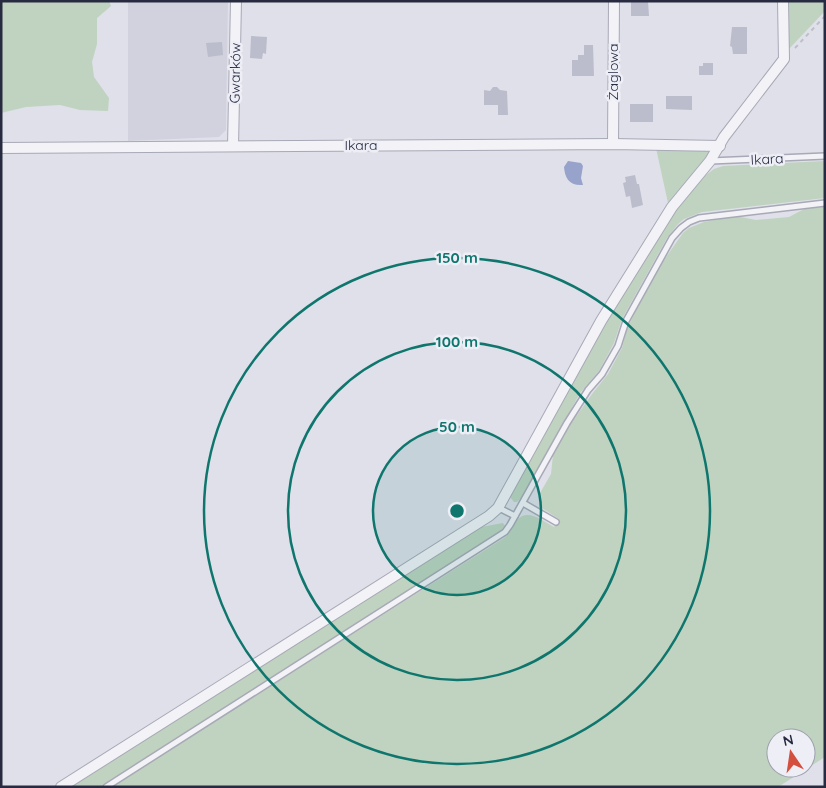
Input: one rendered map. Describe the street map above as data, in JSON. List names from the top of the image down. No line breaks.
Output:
{"streets":{"street":["Żaglowa","Gwarków","Ikara"]},"crossings":[["Żaglowa","Ikara"],["Gwarków","Ikara"]],"north":"top","rings":["150 m","100 m","50 m"]}
